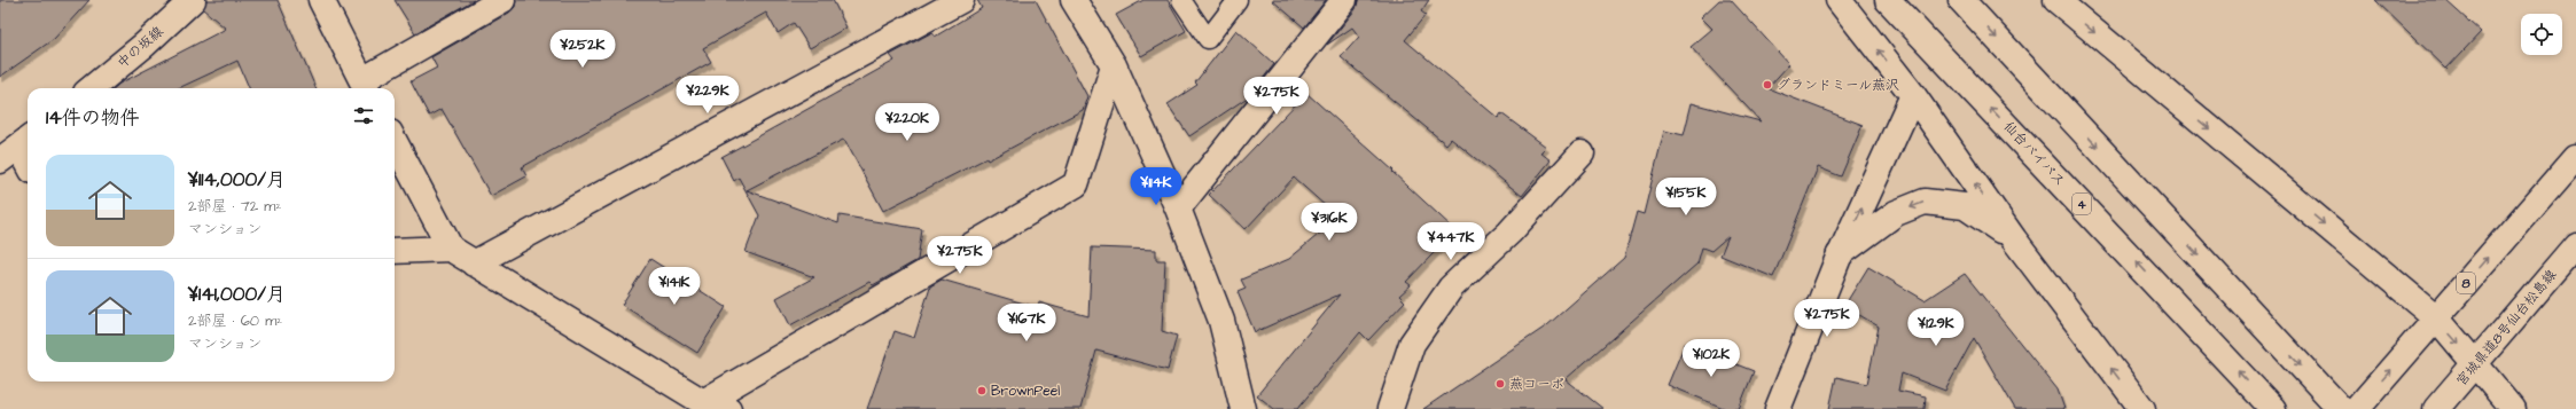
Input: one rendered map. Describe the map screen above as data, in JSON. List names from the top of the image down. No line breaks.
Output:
{"streets":{"main road":["中の坂線","仙台バイパス","4","8","宮城県道8号仙台松島線"]},"places":["グランドミール燕沢","燕コーポ","BrownPeel"],"page":{"price":["¥252K","¥229K","¥275K","¥220K","¥114K","¥155K","¥316K","¥447K","¥275K","¥141K","¥275K","¥167K","¥129K","¥102K"],"heading":"14件の物件","list":[{"name":"¥114,000/月","note":"2部屋 · 72 m² · マンション"},{"name":"¥141,000/月","note":"2部屋 · 60 m² · マンション"}]}}
